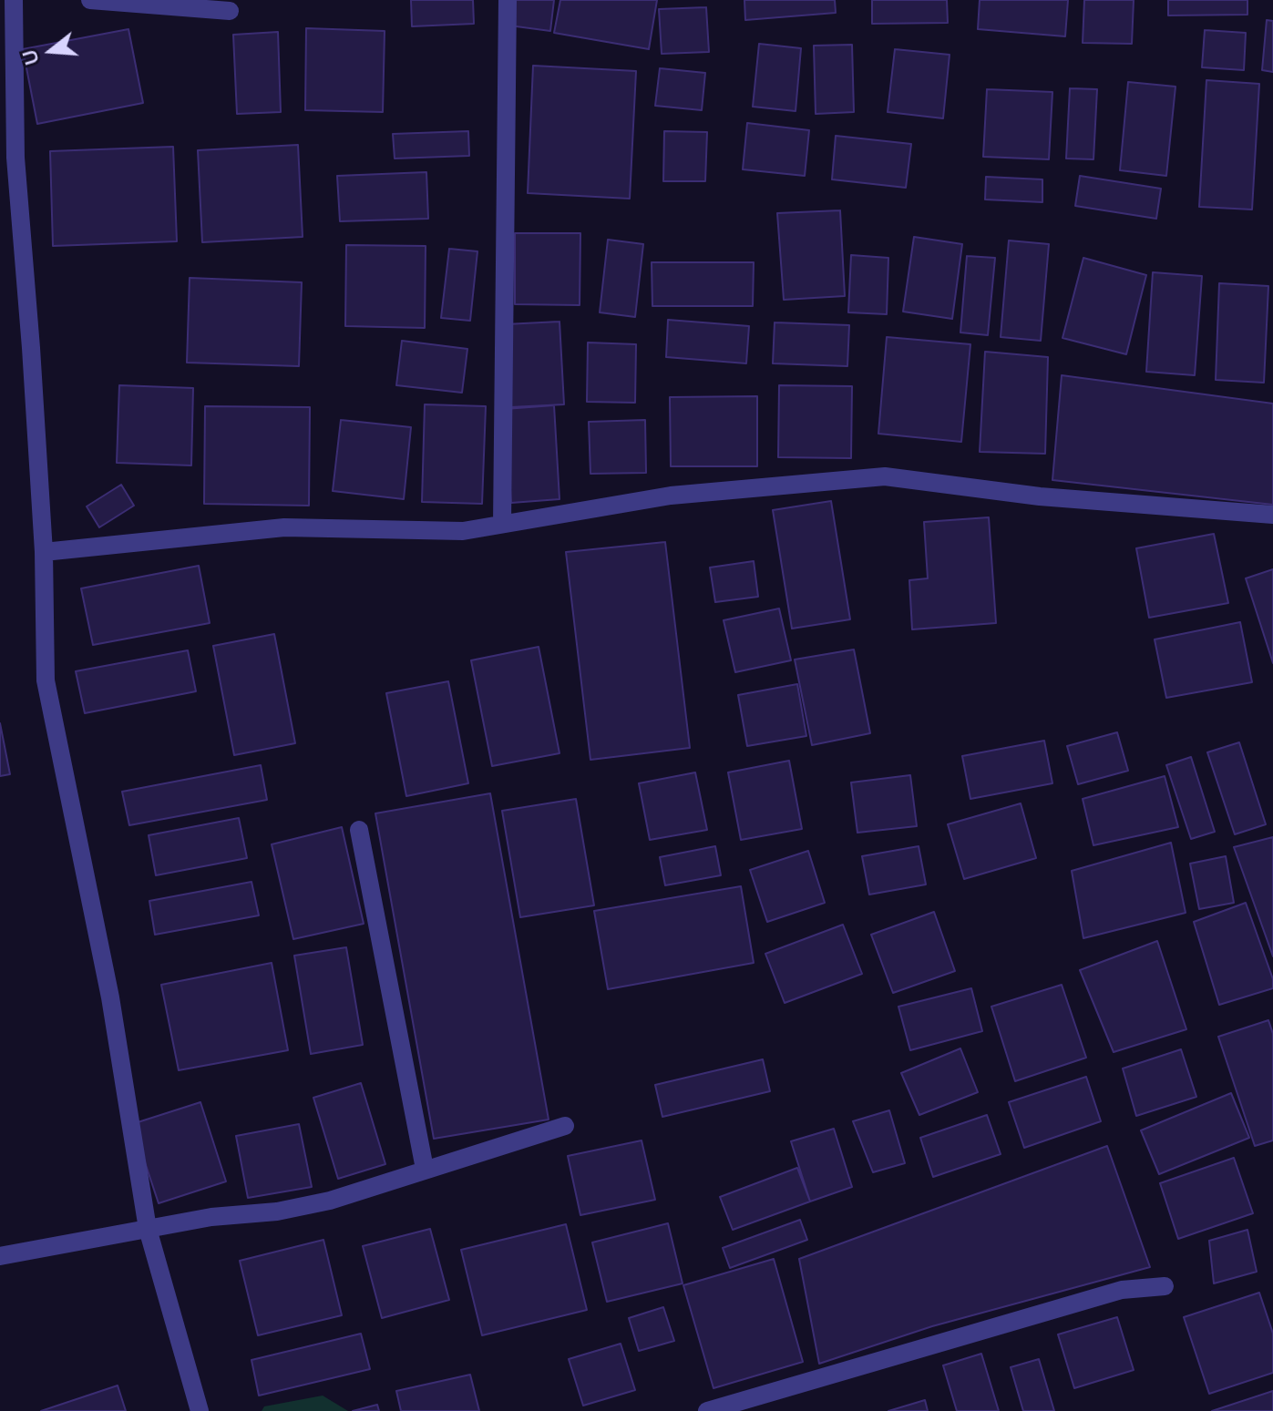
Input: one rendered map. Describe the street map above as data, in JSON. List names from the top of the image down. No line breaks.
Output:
{"north":"left"}
